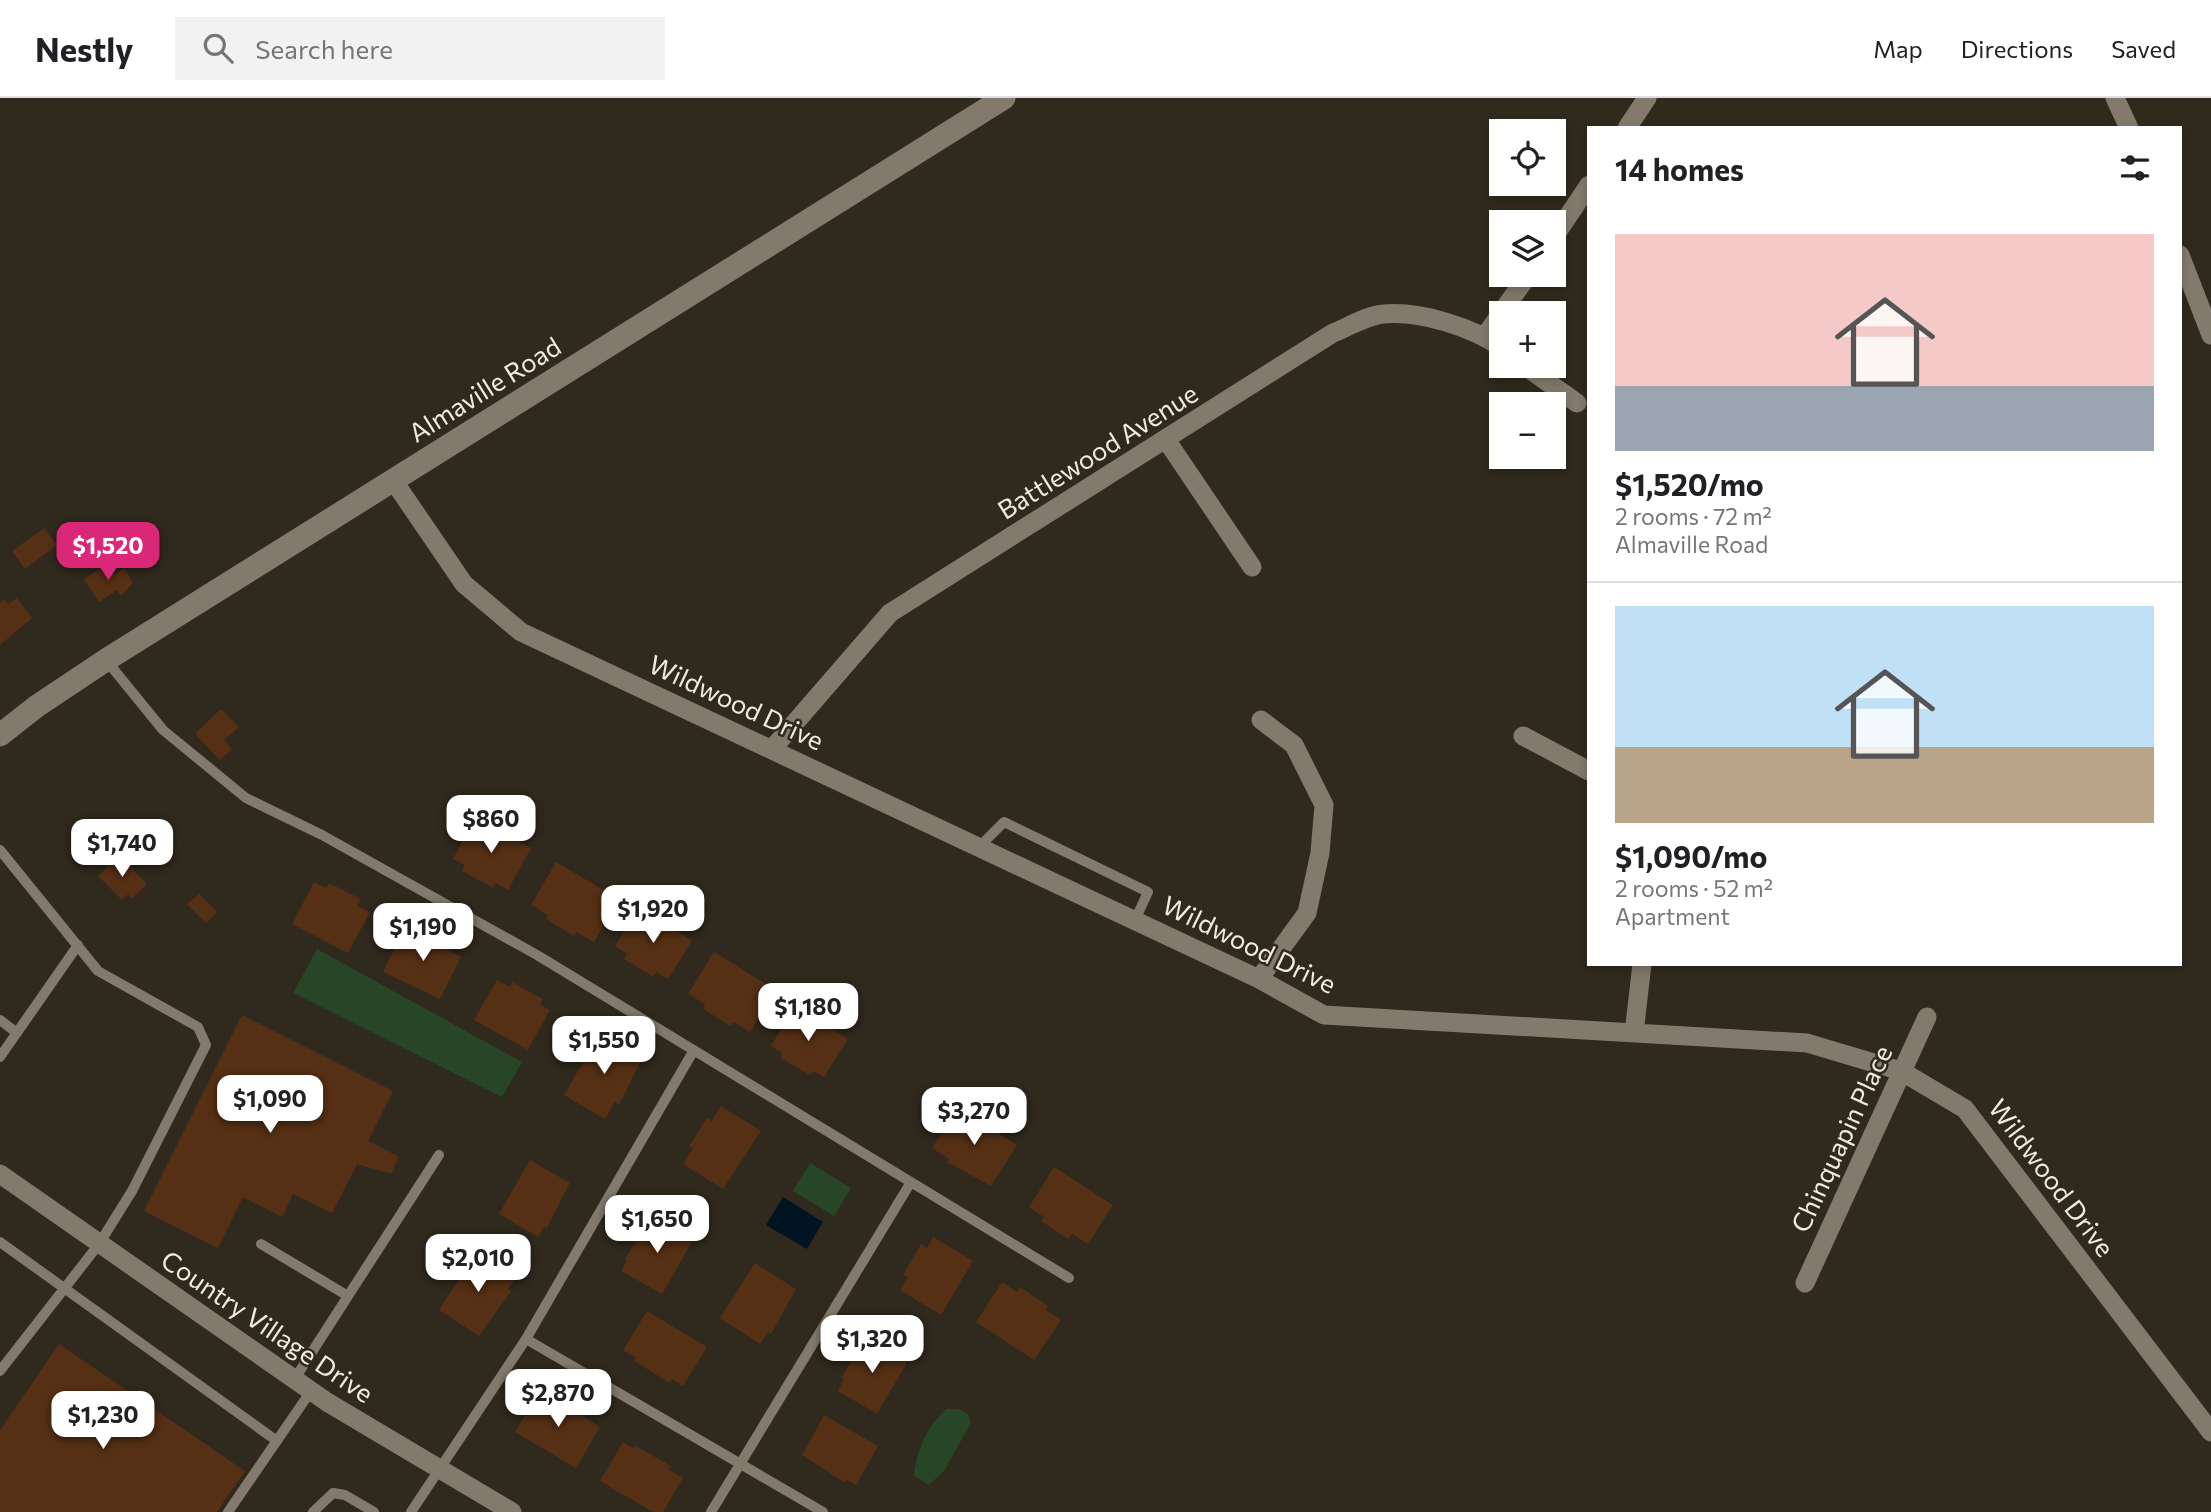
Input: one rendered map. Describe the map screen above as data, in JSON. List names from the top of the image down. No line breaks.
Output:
{"streets":{"street":["Almaville Road","Battlewood Avenue","Wildwood Drive","Chinquapin Place","Country Village Drive"]},"crossings":[["Almaville Road","Wildwood Drive"],["Battlewood Avenue","Wildwood Drive"],["Wildwood Drive","Chinquapin Place"]],"page":{"header":"Nestly","search":"Search here","nav":["Map","Directions","Saved"],"map_buttons":["+","−"],"heading":"14 homes","list":[{"name":"$1,520/mo","note":"2 rooms · 72 m² · Almaville Road"},{"name":"$1,090/mo","note":"2 rooms · 52 m² · Apartment"}],"price":["$1,520","$860","$1,740","$1,920","$1,190","$1,180","$1,550","$1,090","$3,270","$1,650","$2,010","$1,320","$2,870","$1,230"]}}
